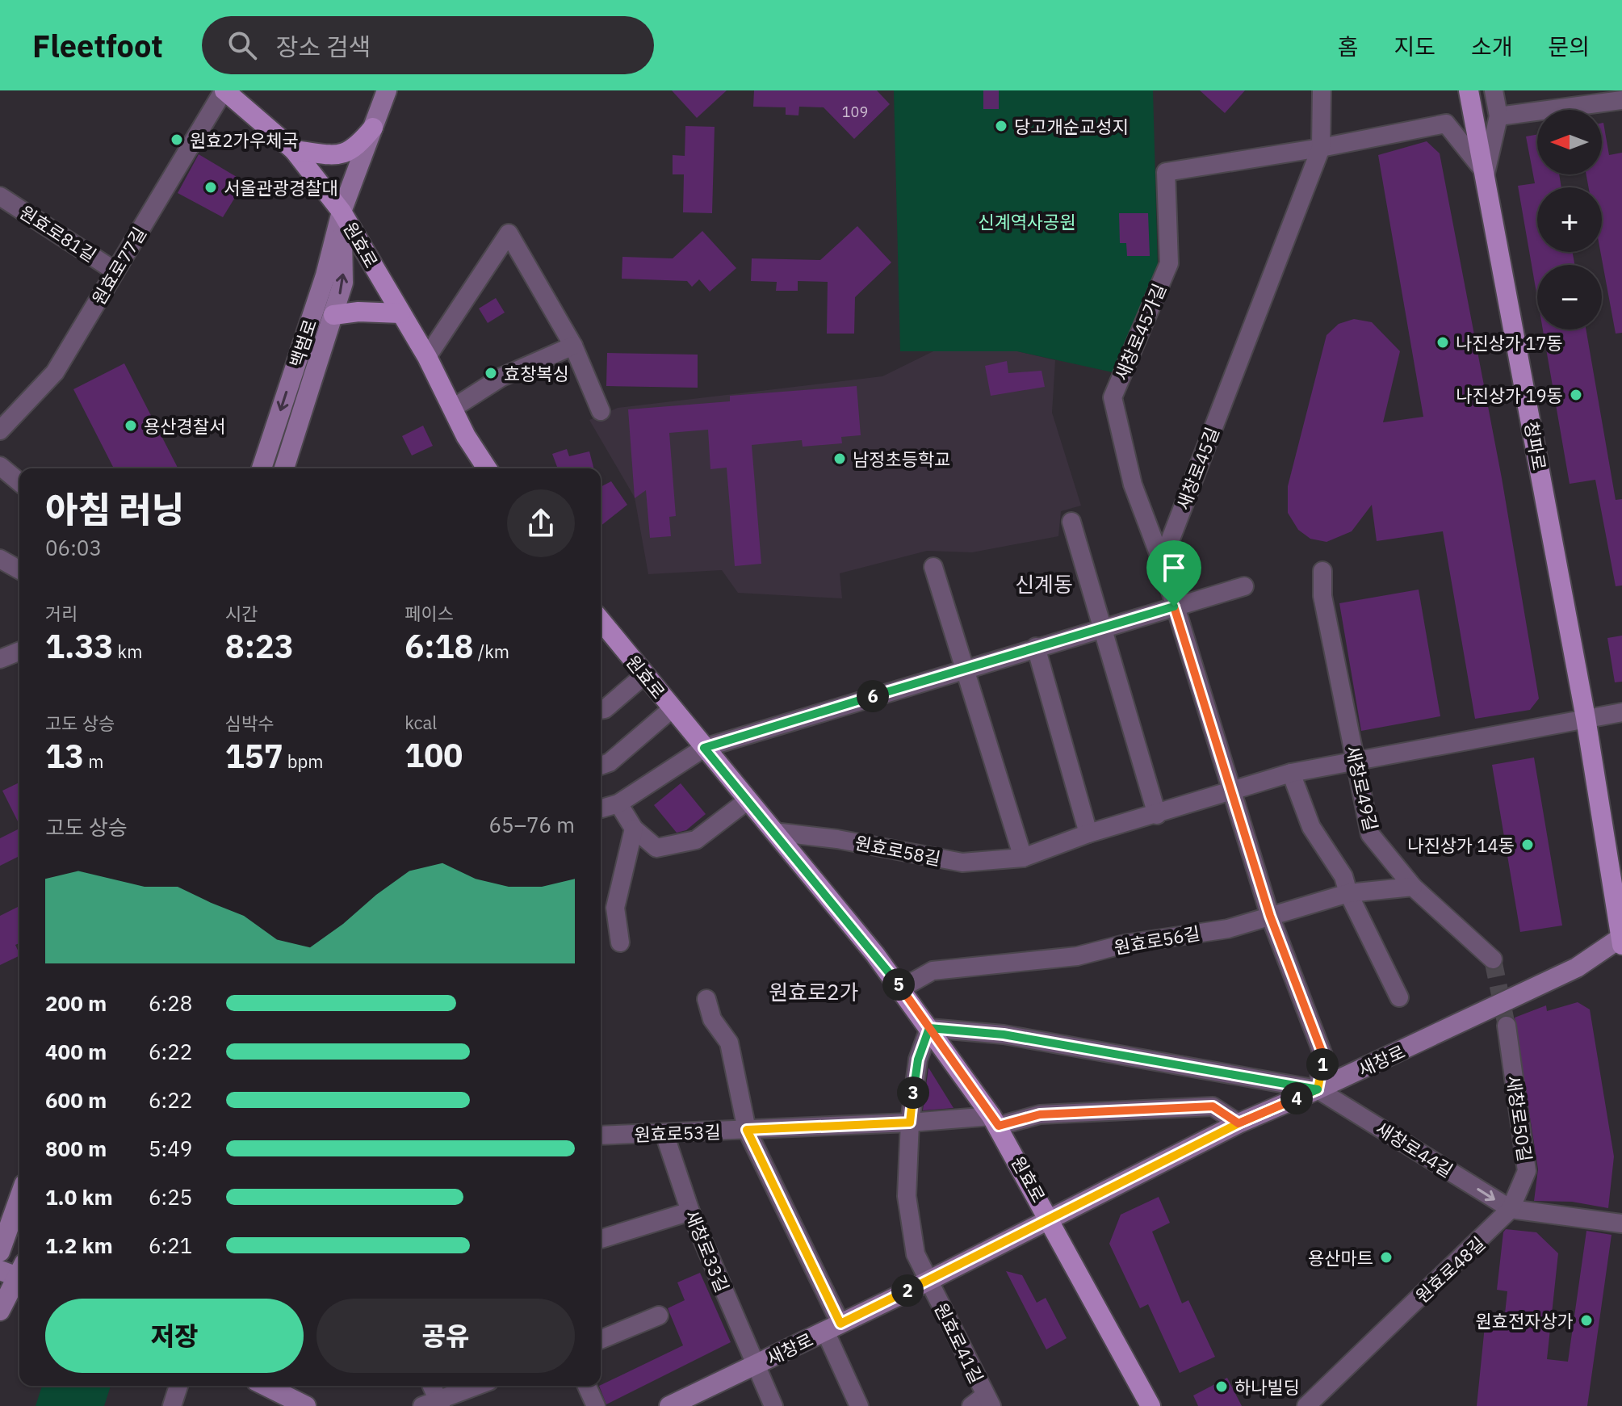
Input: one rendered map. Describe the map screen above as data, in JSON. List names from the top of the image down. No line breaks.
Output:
{"streets":{"main road":["원효로","백범로","청파로","새창로"],"street":["원효로81길","원효로77길","새창로45가길","새창로45길","새창로49길","원효로58길","원효로56길","새창로50길","원효로53길","새창로44길","새창로33길","원효로48길","원효로41길"]},"crossings":[["원효로81길","원효로77길"],["원효로","원효로77길"],["원효로","백범로"],["원효로","원효로58길"],["원효로","원효로56길"],["원효로","새창로"],["원효로","원효로53길"],["새창로45가길","청파로"],["새창로45가길","새창로45길"],["청파로","새창로45길"],["청파로","새창로"],["새창로49길","원효로56길"],["새창로","원효로53길"],["새창로","새창로44길"],["새창로","새창로33길"],["새창로","원효로41길"],["새창로50길","새창로44길"],["새창로50길","원효로48길"],["원효로53길","새창로33길"],["새창로44길","원효로48길"]],"one_way":["새창로44길"],"districts":["신계동","원효로2가"],"parks":["신계역사공원"],"places":["당고개순교성지","원효2가우체국","서울관광경찰대","나진상가 17동","효창복싱","나진상가 19동","용산경찰서","남정초등학교","나진상가 14동","용산마트","원효전자상가","하나빌딩"],"house_numbers":["109"],"north":"left","page":{"header":"Fleetfoot","search":"장소 검색","nav":["홈","지도","소개","문의"],"map_buttons":["+","−"],"heading":["아침 러닝","06:03"],"stats":[["거리","1.33 km"],["시간","8:23"],["페이스","6:18 /km"],["고도 상승","13 m"],["심박수","157 bpm"],["kcal","100"]],"pins":["6","5","1","3","4","2"],"chart":["고도 상승","65–76 m"],"list":[{"name":"200 m","note":"6:28"},{"name":"400 m","note":"6:22"},{"name":"600 m","note":"6:22"},{"name":"800 m","note":"5:49"},{"name":"1.0 km","note":"6:25"},{"name":"1.2 km","note":"6:21"}],"buttons":["저장","공유"]}}
